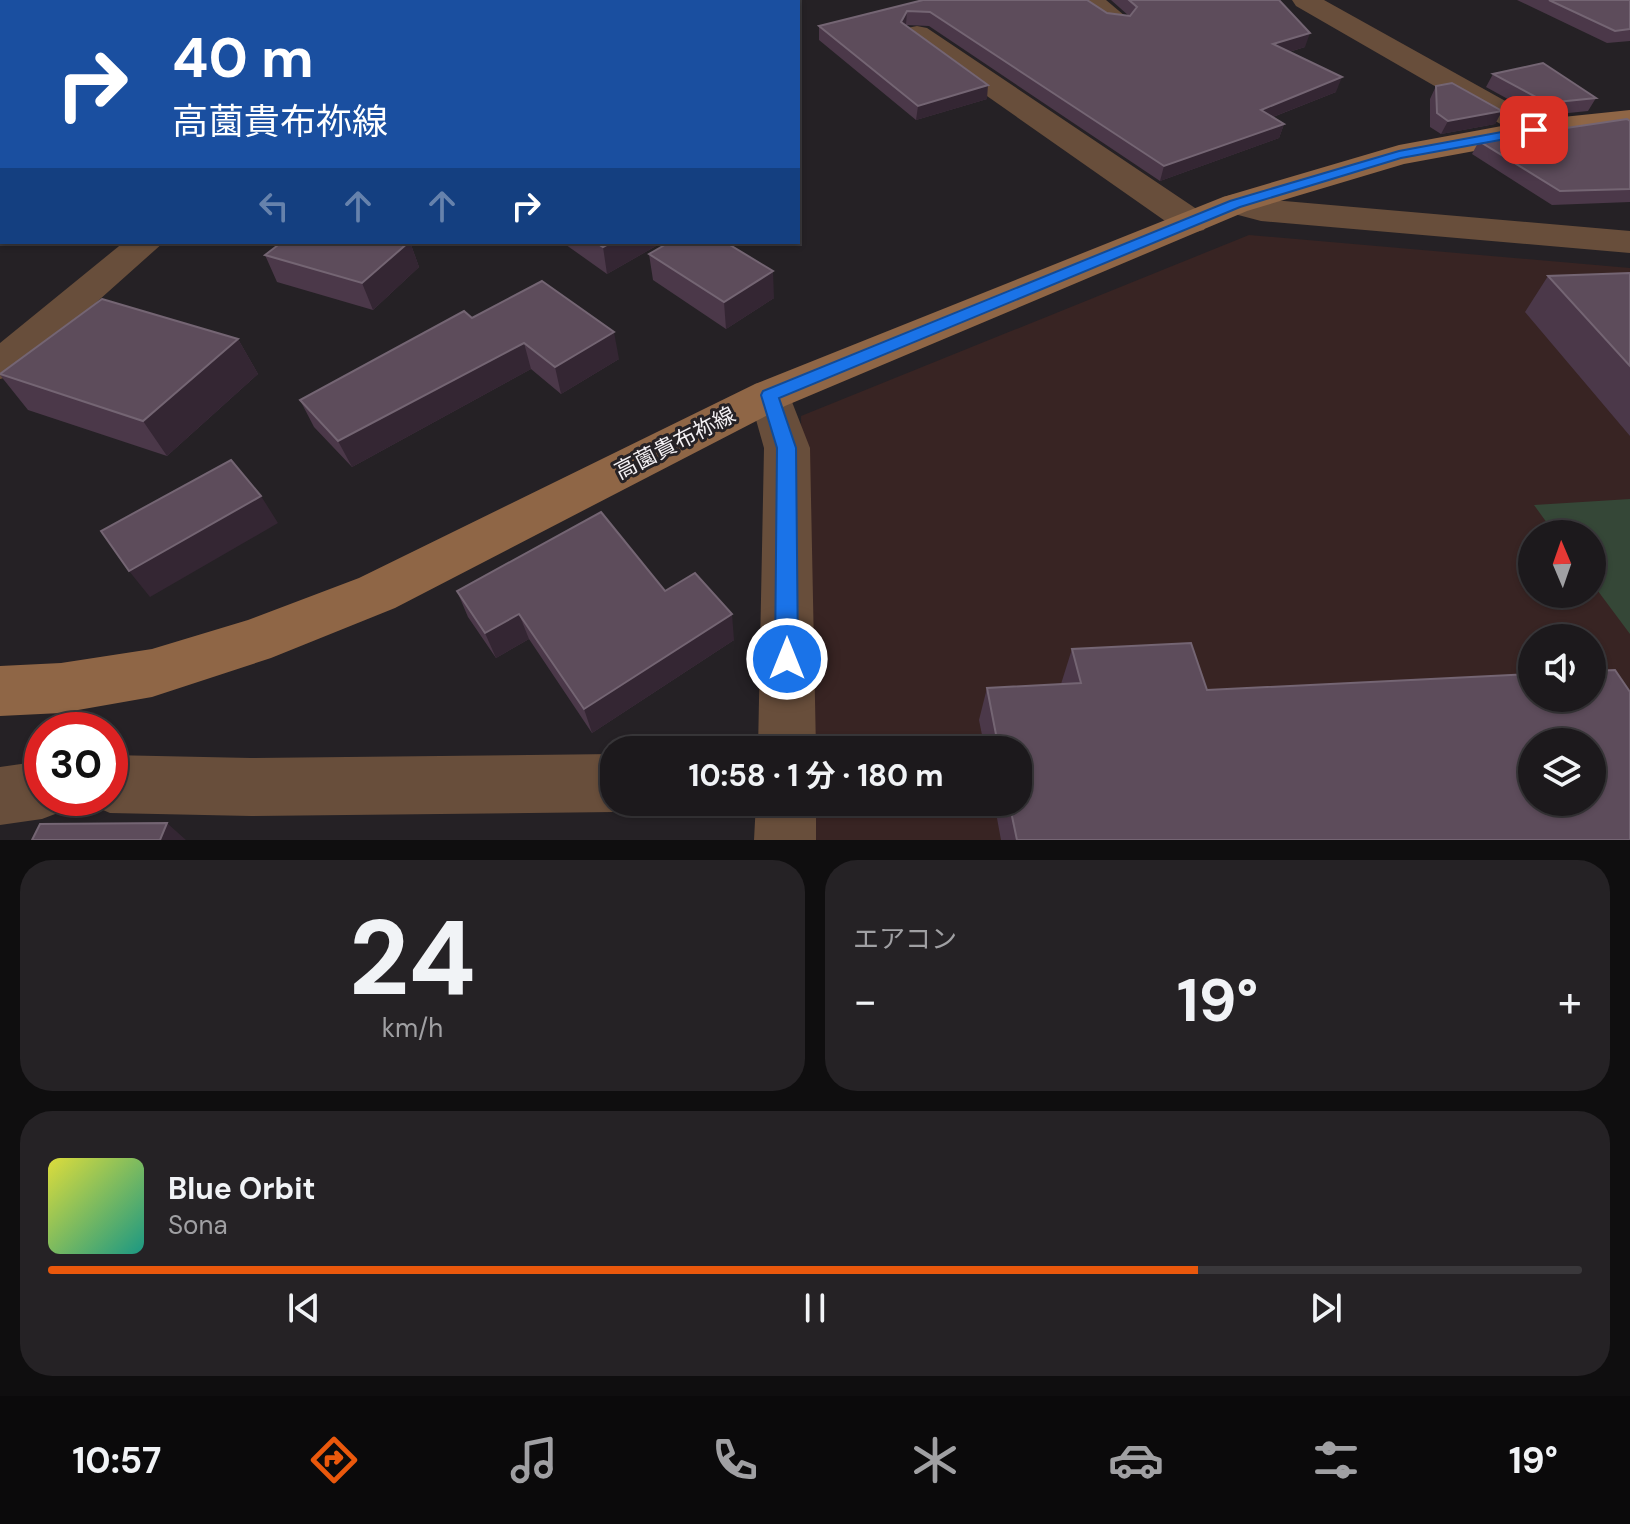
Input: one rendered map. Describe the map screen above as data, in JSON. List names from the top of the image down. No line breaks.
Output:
{"streets":{"main road":["高薗貴布祢線"]},"north":"top","page":{"turn":["40 m","高薗貴布祢線"],"limit":"30","trip":"10:58 · 1 分 · 180 m","tile":[["24","km/h"],"エアコン"],"heat":["−","19°","+"],"song":["Blue Orbit","Sona"],"tabs":["10:57","19°"]}}
